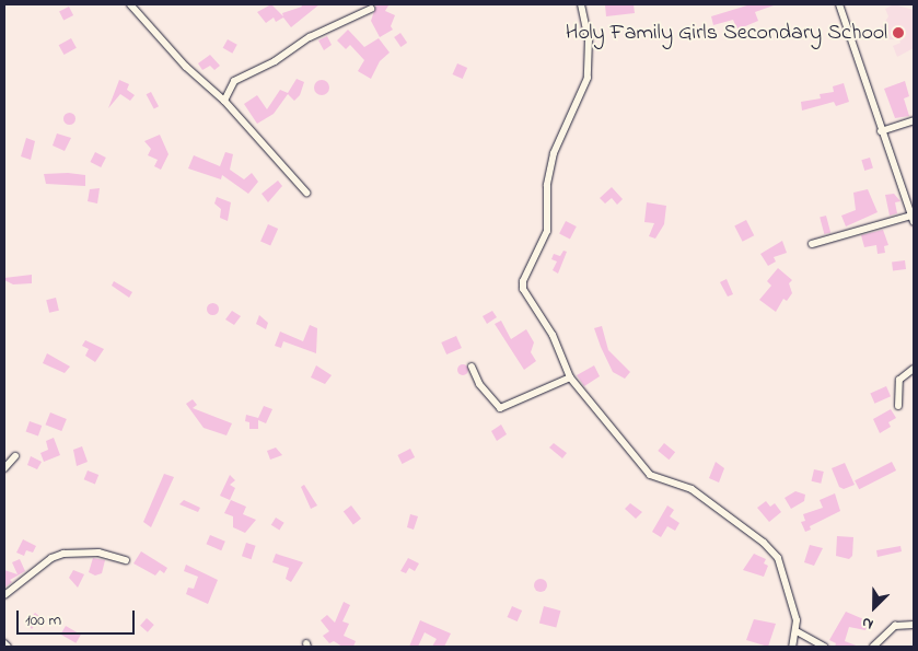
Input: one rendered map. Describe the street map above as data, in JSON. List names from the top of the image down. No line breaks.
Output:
{"places":["Holy Family Girls Secondary School"],"scale_bar":"100 m","north":"bottom left"}
